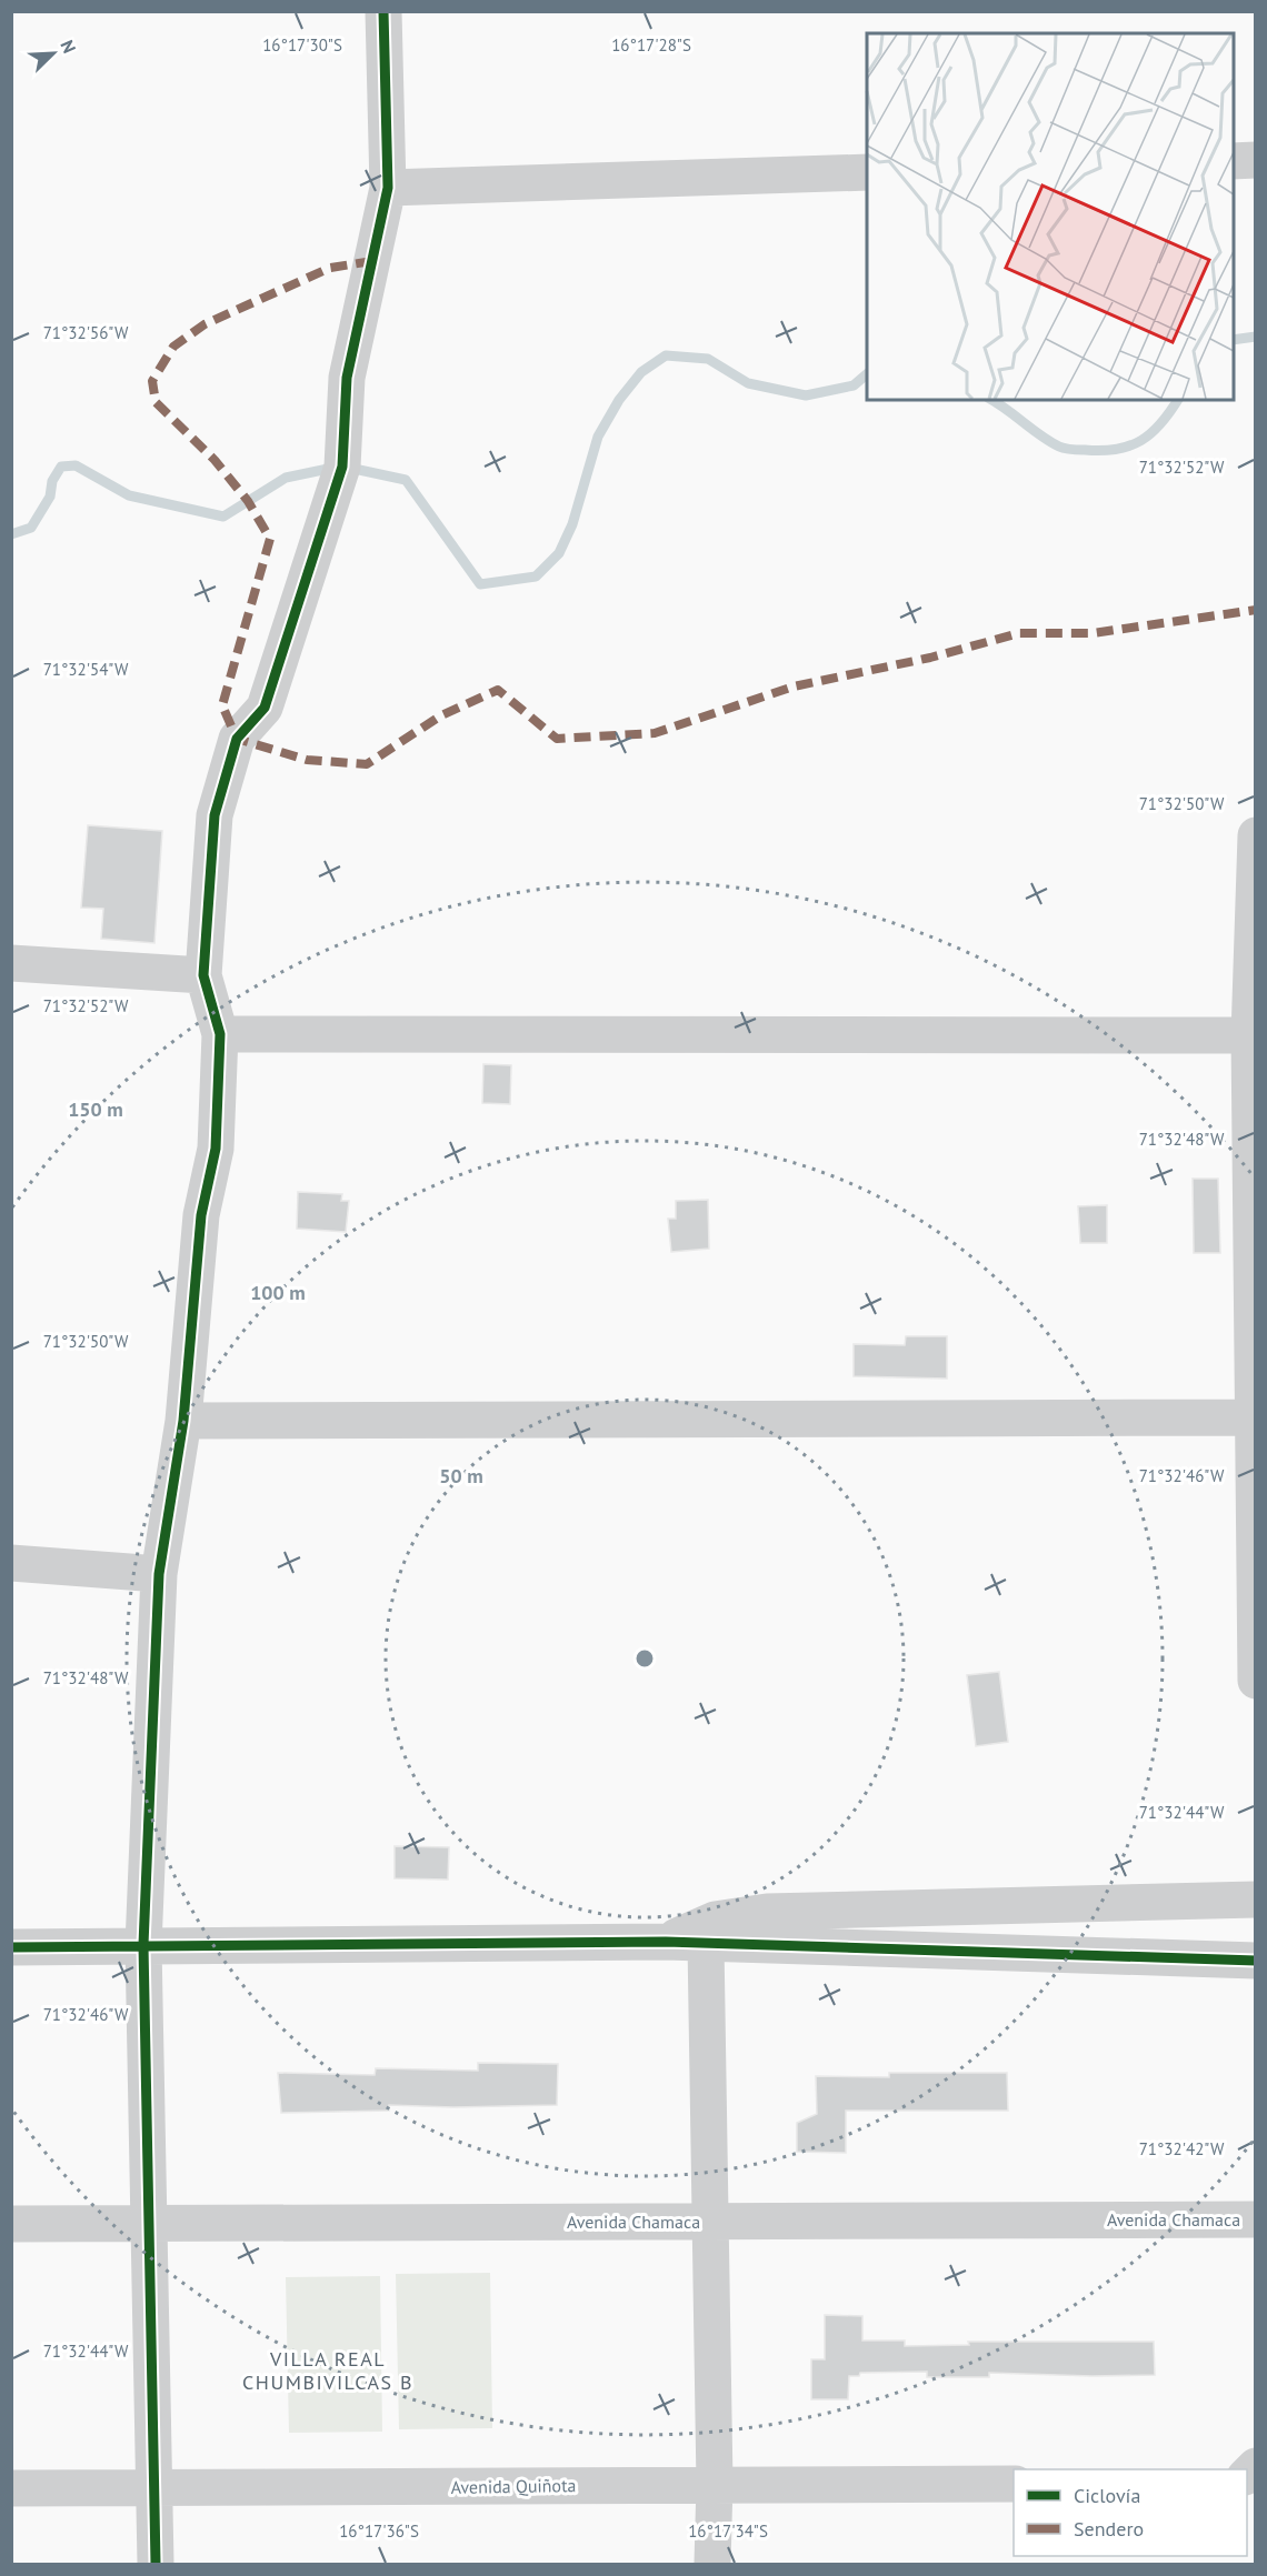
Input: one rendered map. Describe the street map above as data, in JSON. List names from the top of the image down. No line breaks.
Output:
{"streets":{"street":["Avenida Chamaca","Avenida Quiñota"]},"districts":["VILLA REAL CHUMBIVILCAS B"],"legend":["Ciclovía","Sendero"],"north":"top right","coordinates":["16°17'30\"S","16°17'28\"S","71°32'56\"W","71°32'52\"W","71°32'54\"W","71°32'50\"W","71°32'48\"W","71°32'46\"W","71°32'44\"W","71°32'42\"W","16°17'36\"S","16°17'34\"S"],"rings":["150 m","100 m","50 m"]}
